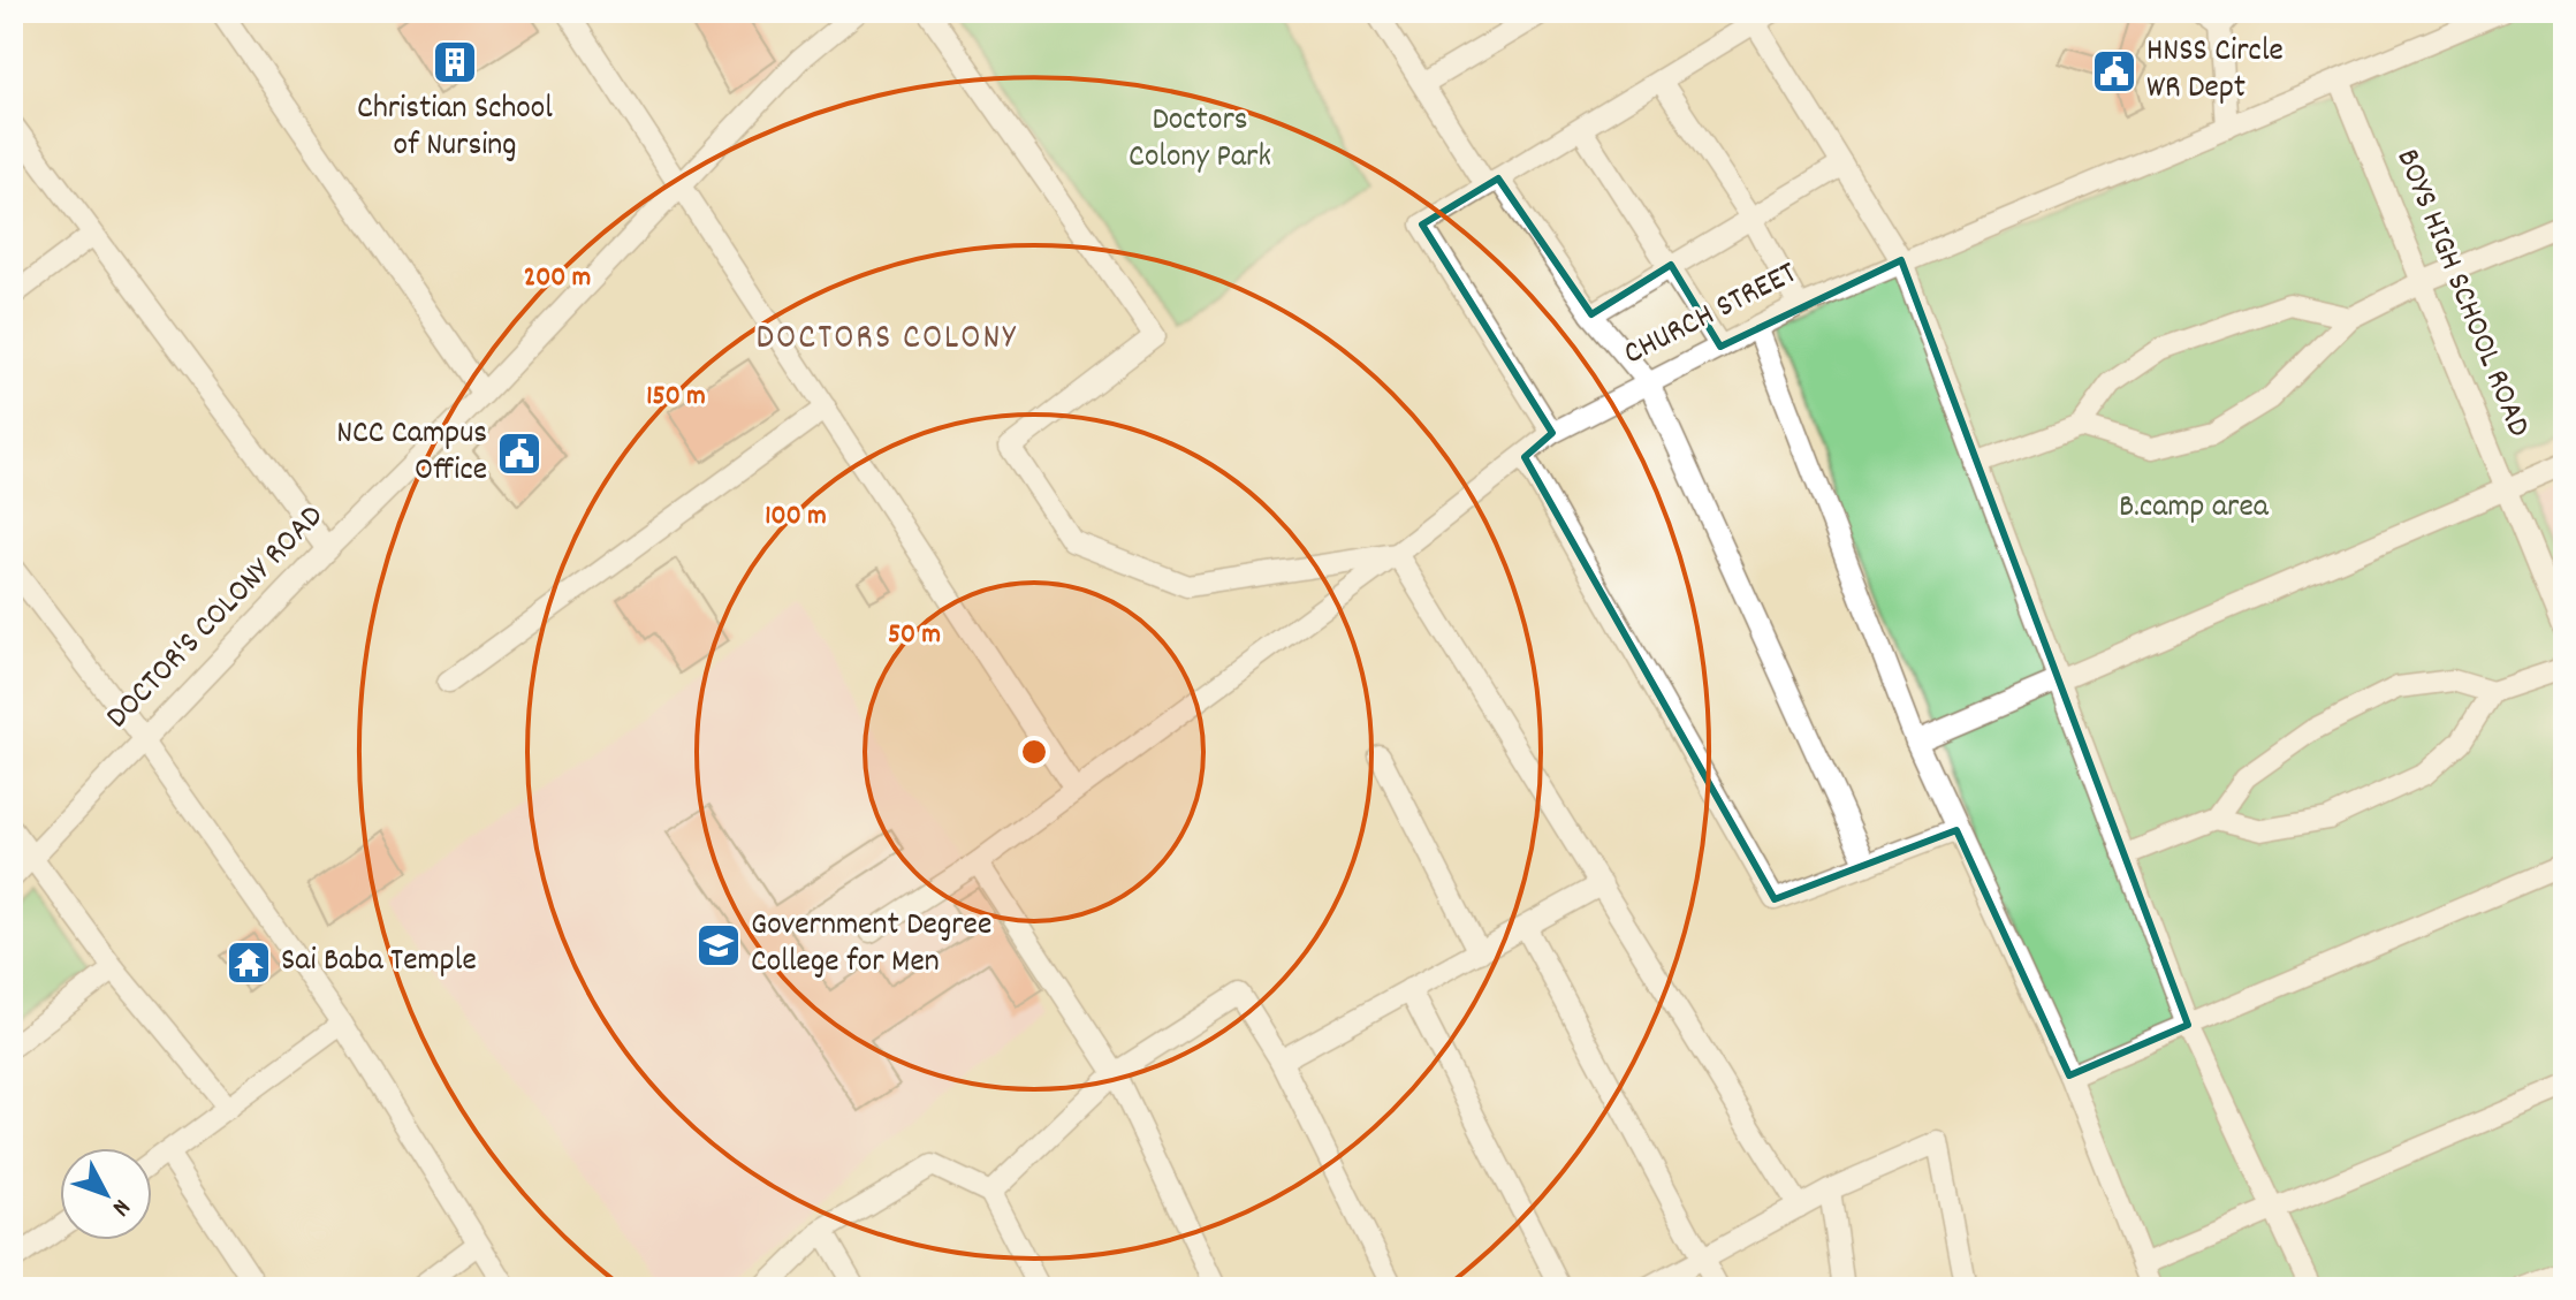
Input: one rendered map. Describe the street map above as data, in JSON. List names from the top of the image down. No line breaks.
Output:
{"streets":{"street":["BOYS HIGH SCHOOL ROAD","CHURCH STREET","DOCTOR'S COLONY ROAD"]},"crossings":[["BOYS HIGH SCHOOL ROAD","CHURCH STREET"]],"districts":["DOCTORS COLONY"],"parks":["Doctors Colony Park","B.camp area"],"places":{"building":["Christian School of Nursing"],"public building":["HNSS Circle WR Dept","NCC Campus Office"],"school or university":["Government Degree College for Men"],"temple":["Sai Baba Temple"]},"north":"bottom right","rings":["200 m","150 m","100 m","50 m"]}
